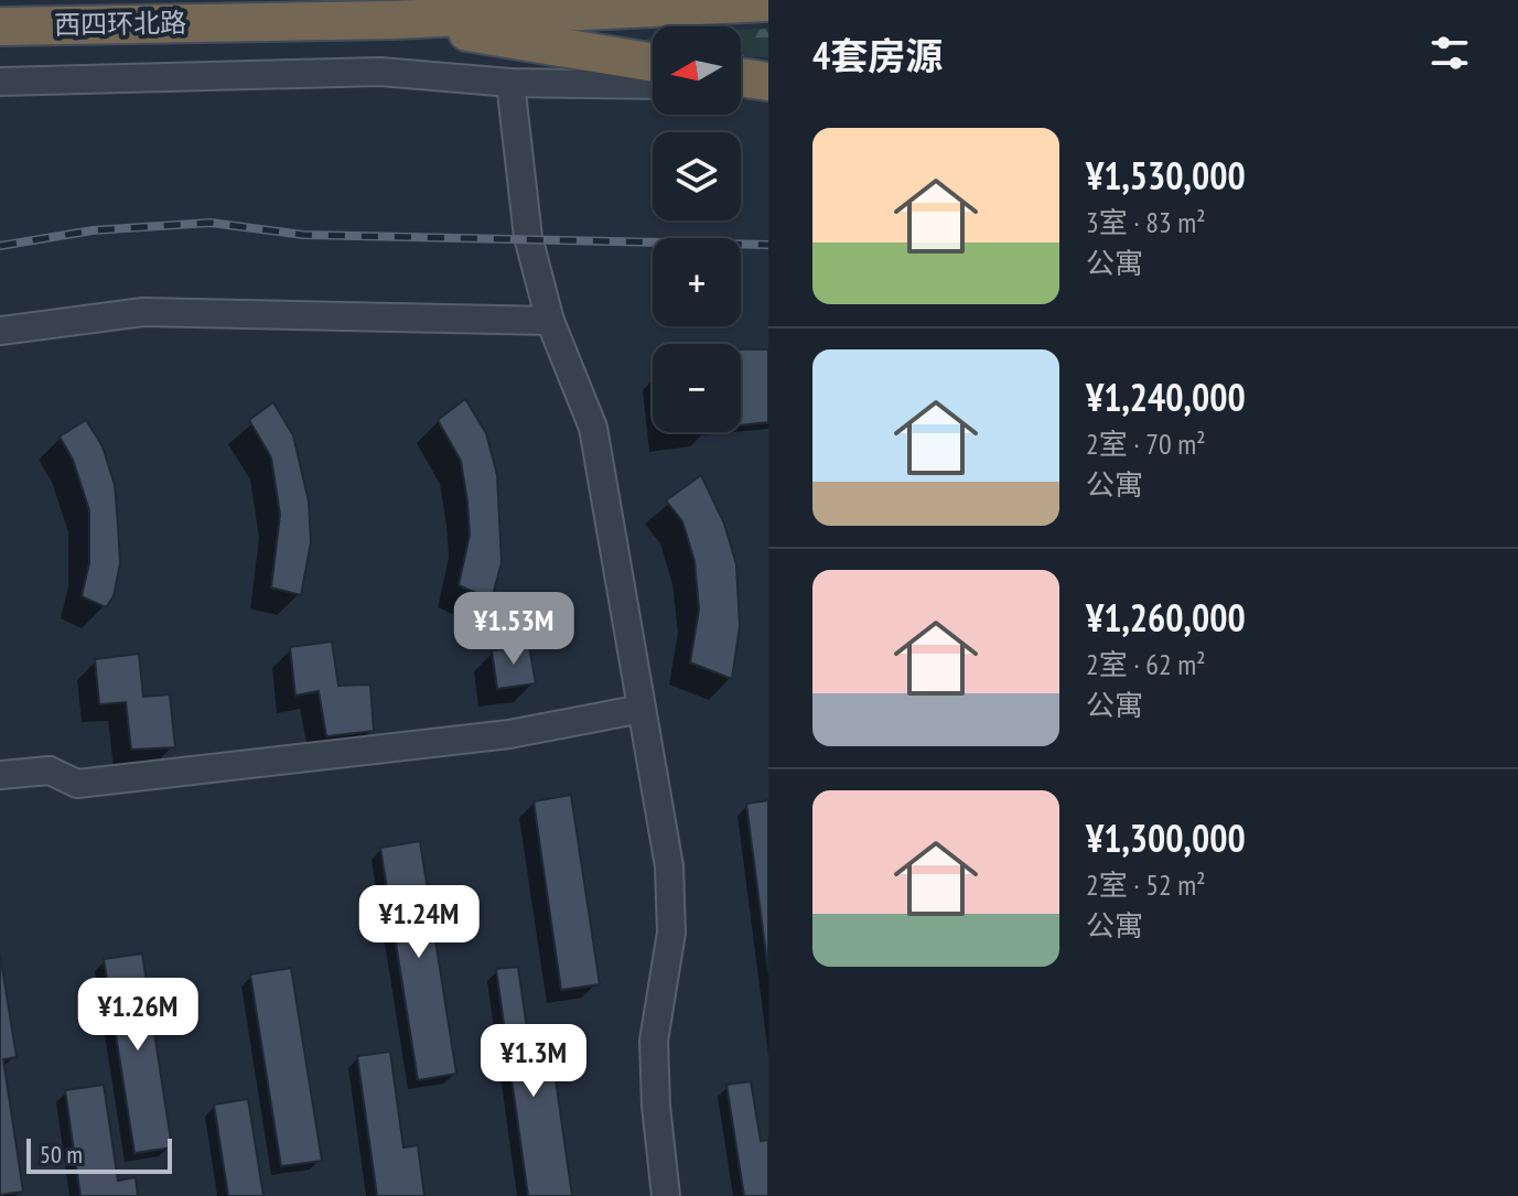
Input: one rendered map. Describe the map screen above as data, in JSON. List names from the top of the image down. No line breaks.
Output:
{"streets":{"highway":["西四环北路"]},"scale_bar":"50 m","north":"left","page":{"heading":"4套房源","map_buttons":["+","−"],"list":[{"name":"¥1,530,000","note":"3室 · 83 m² · 公寓"},{"name":"¥1,240,000","note":"2室 · 70 m² · 公寓"},{"name":"¥1,260,000","note":"2室 · 62 m² · 公寓"},{"name":"¥1,300,000","note":"2室 · 52 m² · 公寓"}],"price":["¥1.53M","¥1.24M","¥1.26M","¥1.3M"],"scale":"50 m"}}
